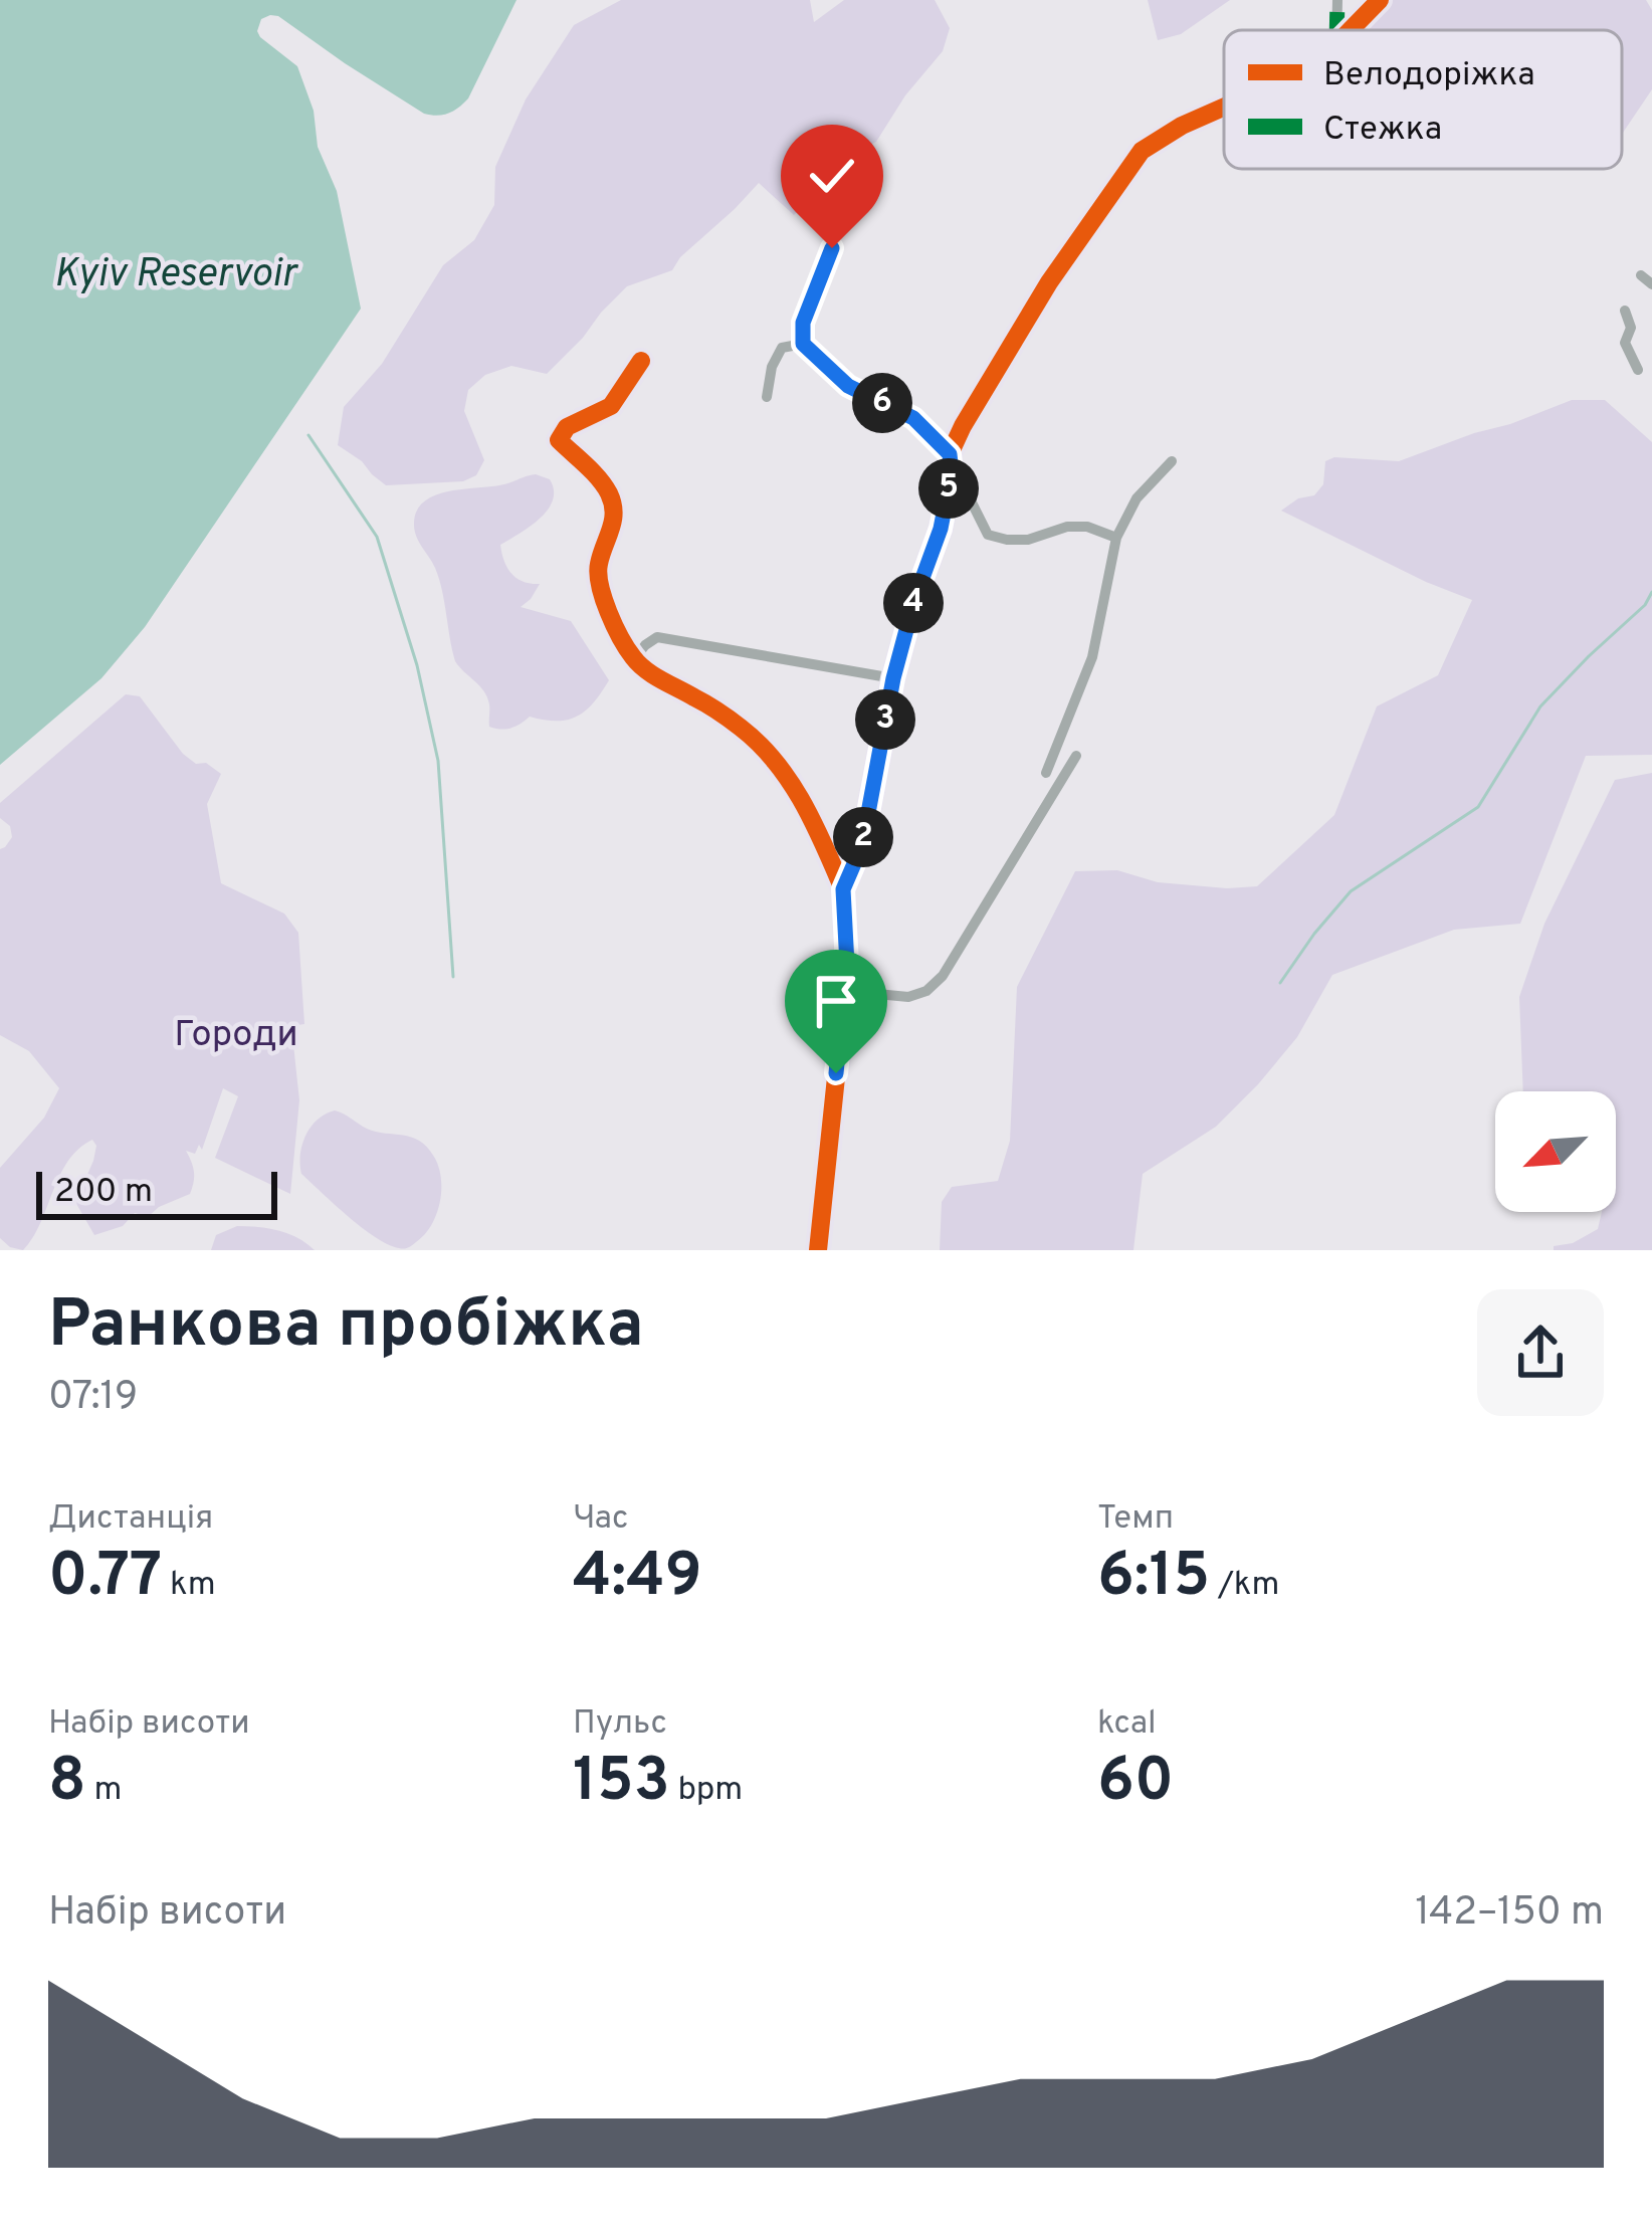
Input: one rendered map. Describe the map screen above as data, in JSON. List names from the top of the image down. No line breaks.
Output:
{"water":["Kyiv Reservoir"],"parks":["Городи"],"legend":["Велодоріжка","Стежка"],"scale_bar":"200 m","north":"bottom left","page":{"pins":["6","5","4","3","2"],"scale":"200 m","heading":["Ранкова пробіжка","07:19"],"stats":[["Дистанція","0.77 km"],["Час","4:49"],["Темп","6:15 /km"],["Набір висоти","8 m"],["Пульс","153 bpm"],["kcal","60"]],"chart":["Набір висоти","142–150 m"]}}
